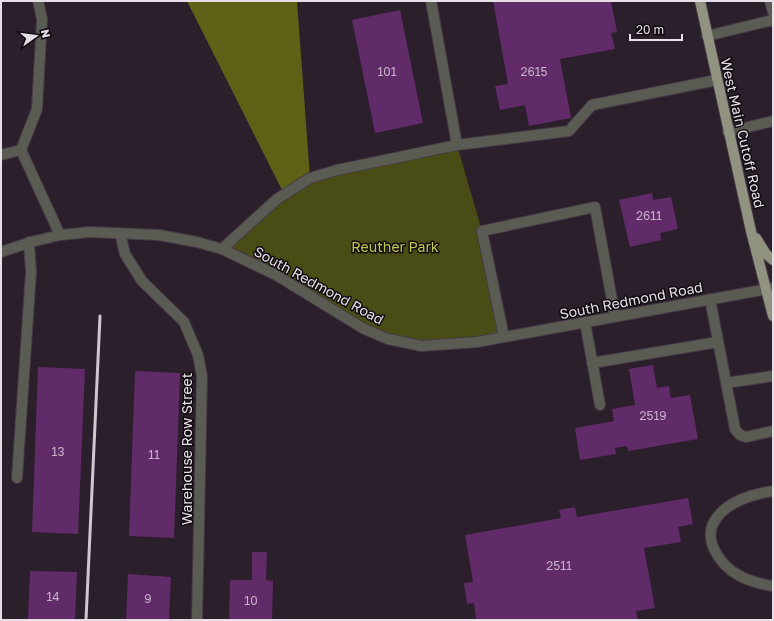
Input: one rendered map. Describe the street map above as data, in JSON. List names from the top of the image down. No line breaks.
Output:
{"streets":{"main road":["West Main Cutoff Road"],"street":["South Redmond Road","Warehouse Row Street"]},"crossings":[["West Main Cutoff Road","South Redmond Road"],["South Redmond Road","Warehouse Row Street"]],"parks":["Reuther Park"],"house_numbers":["101","2615","2611","2519","13","11","2511","14","9","10"],"scale_bar":"20 m","north":"right"}
